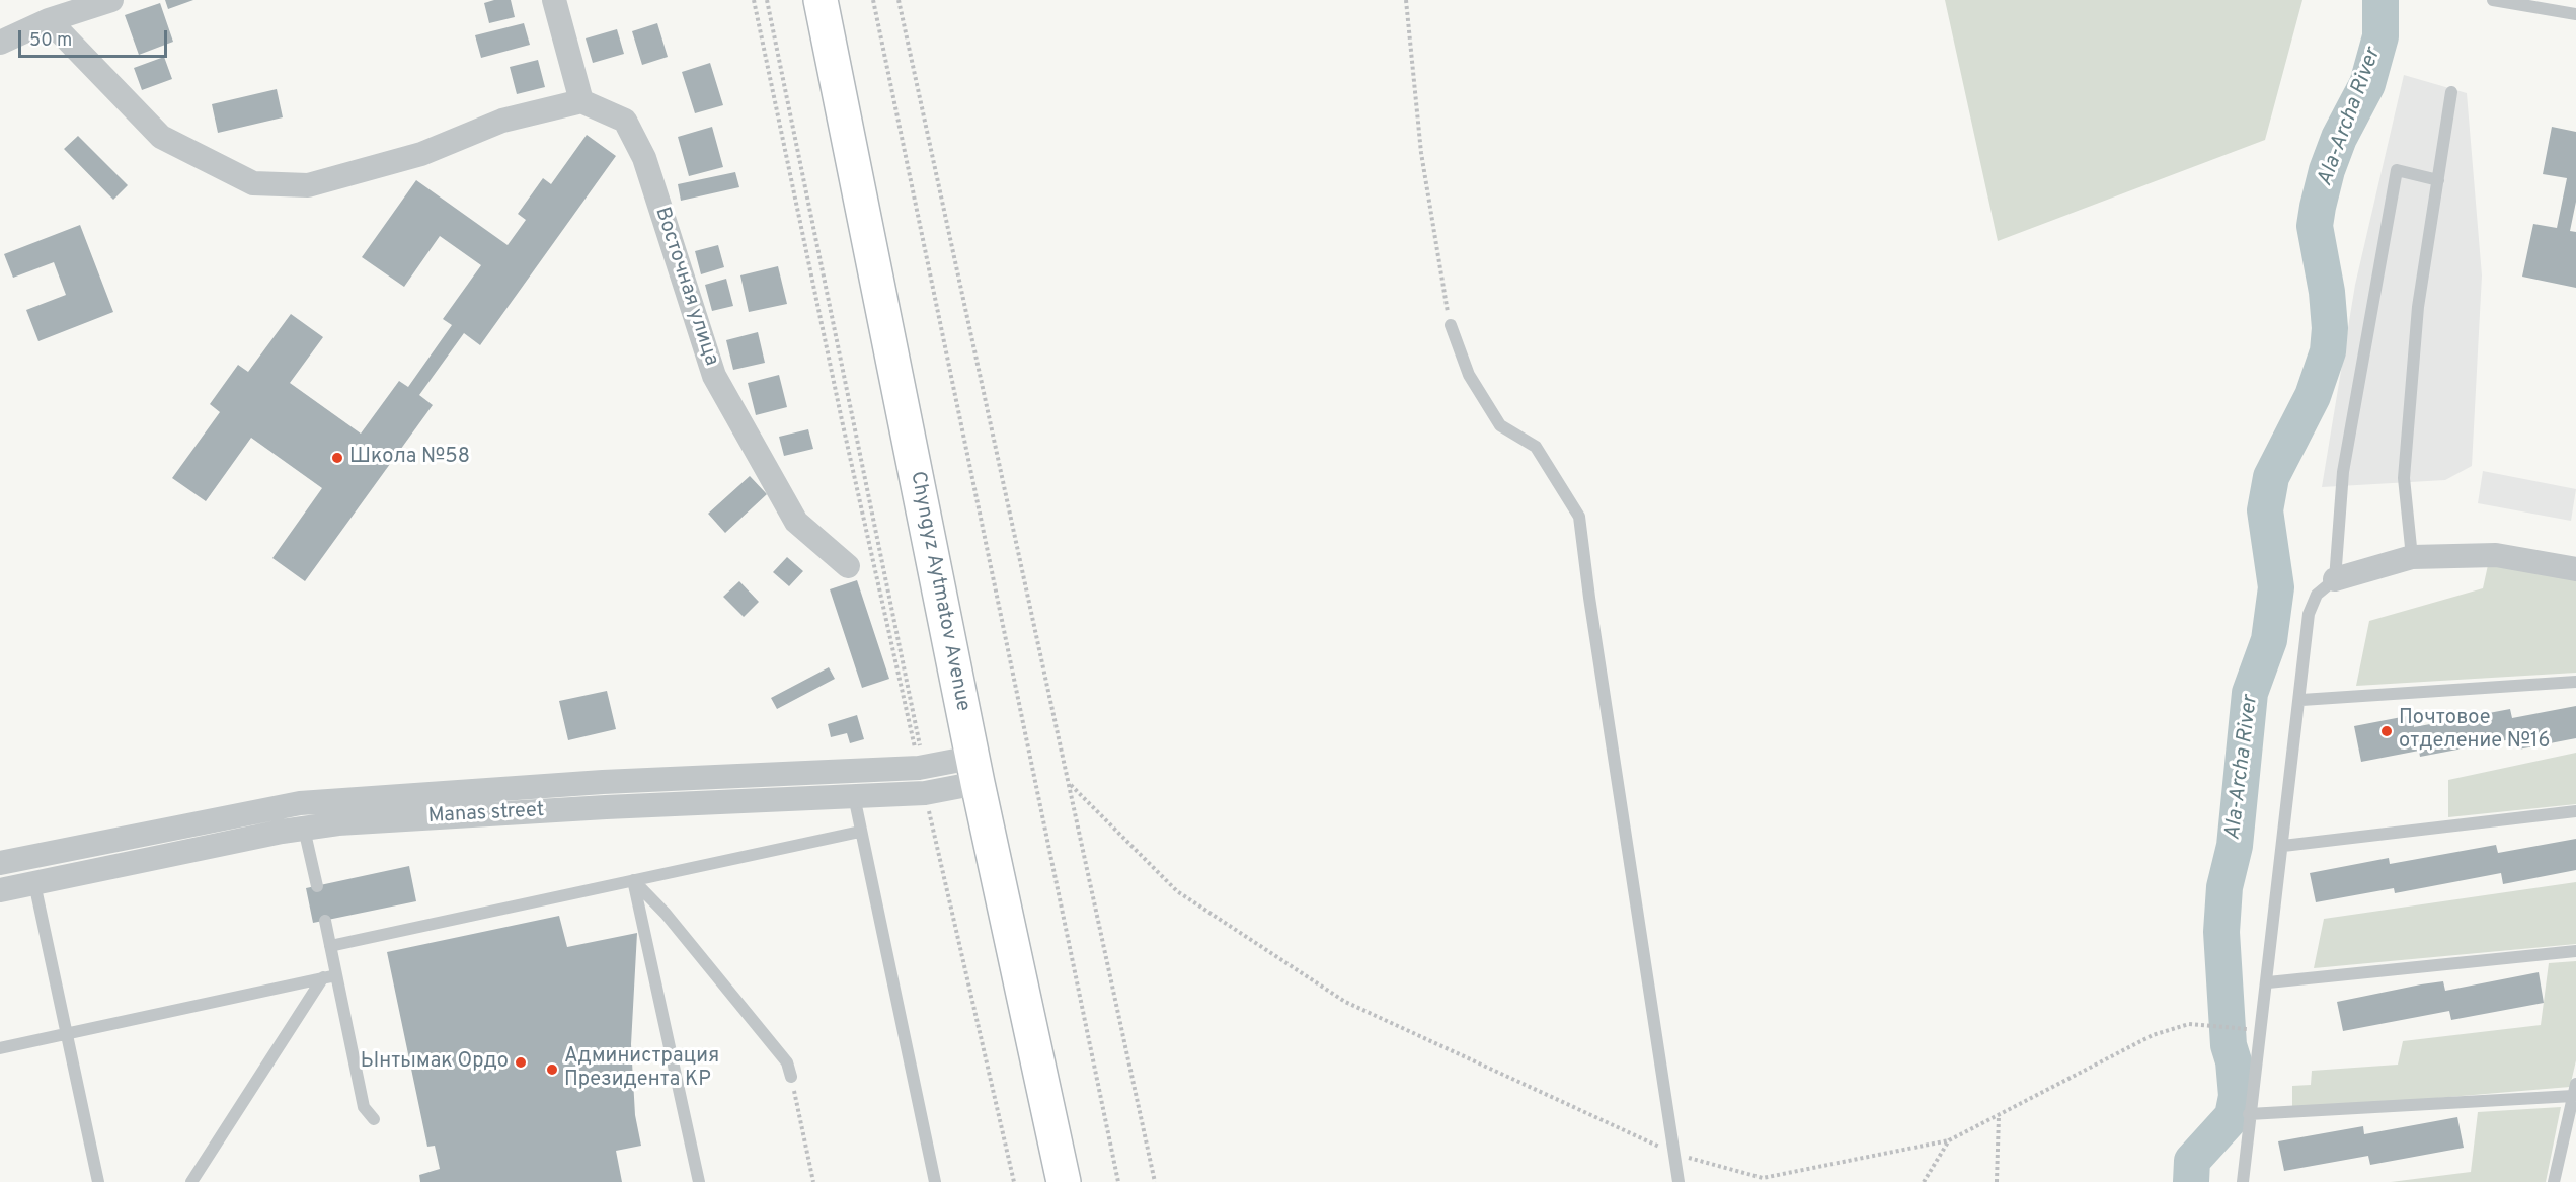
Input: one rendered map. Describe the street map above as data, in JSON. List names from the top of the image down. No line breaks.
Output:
{"streets":{"main road":["Chyngyz Aytmatov Avenue"],"street":["Восточная улица","Manas street"]},"crossings":[["Chyngyz Aytmatov Avenue","Manas street"]],"water":["Ala-Archa River"],"places":["Школа №58","Почтовое отделение №16","Ынтымак Ордо","Администрация Президента КР"],"scale_bar":"50 m"}
